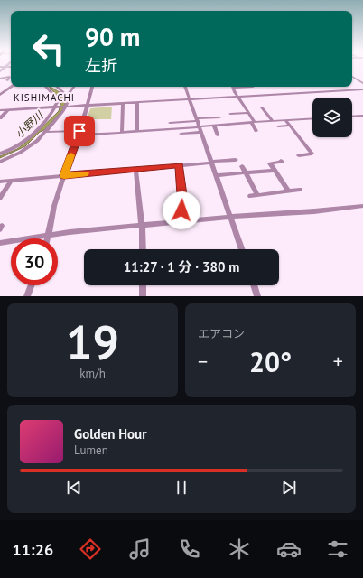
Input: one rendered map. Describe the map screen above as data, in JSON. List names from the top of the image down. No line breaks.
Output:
{"districts":["KISHIMACHI"],"water":["小野川"],"page":{"turn":["90 m","左折"],"limit":"30","trip":"11:27 · 1 分 · 380 m","tile":[["19","km/h"],"エアコン"],"heat":["−","20°","+"],"song":["Golden Hour","Lumen"],"tabs":"11:26"}}
